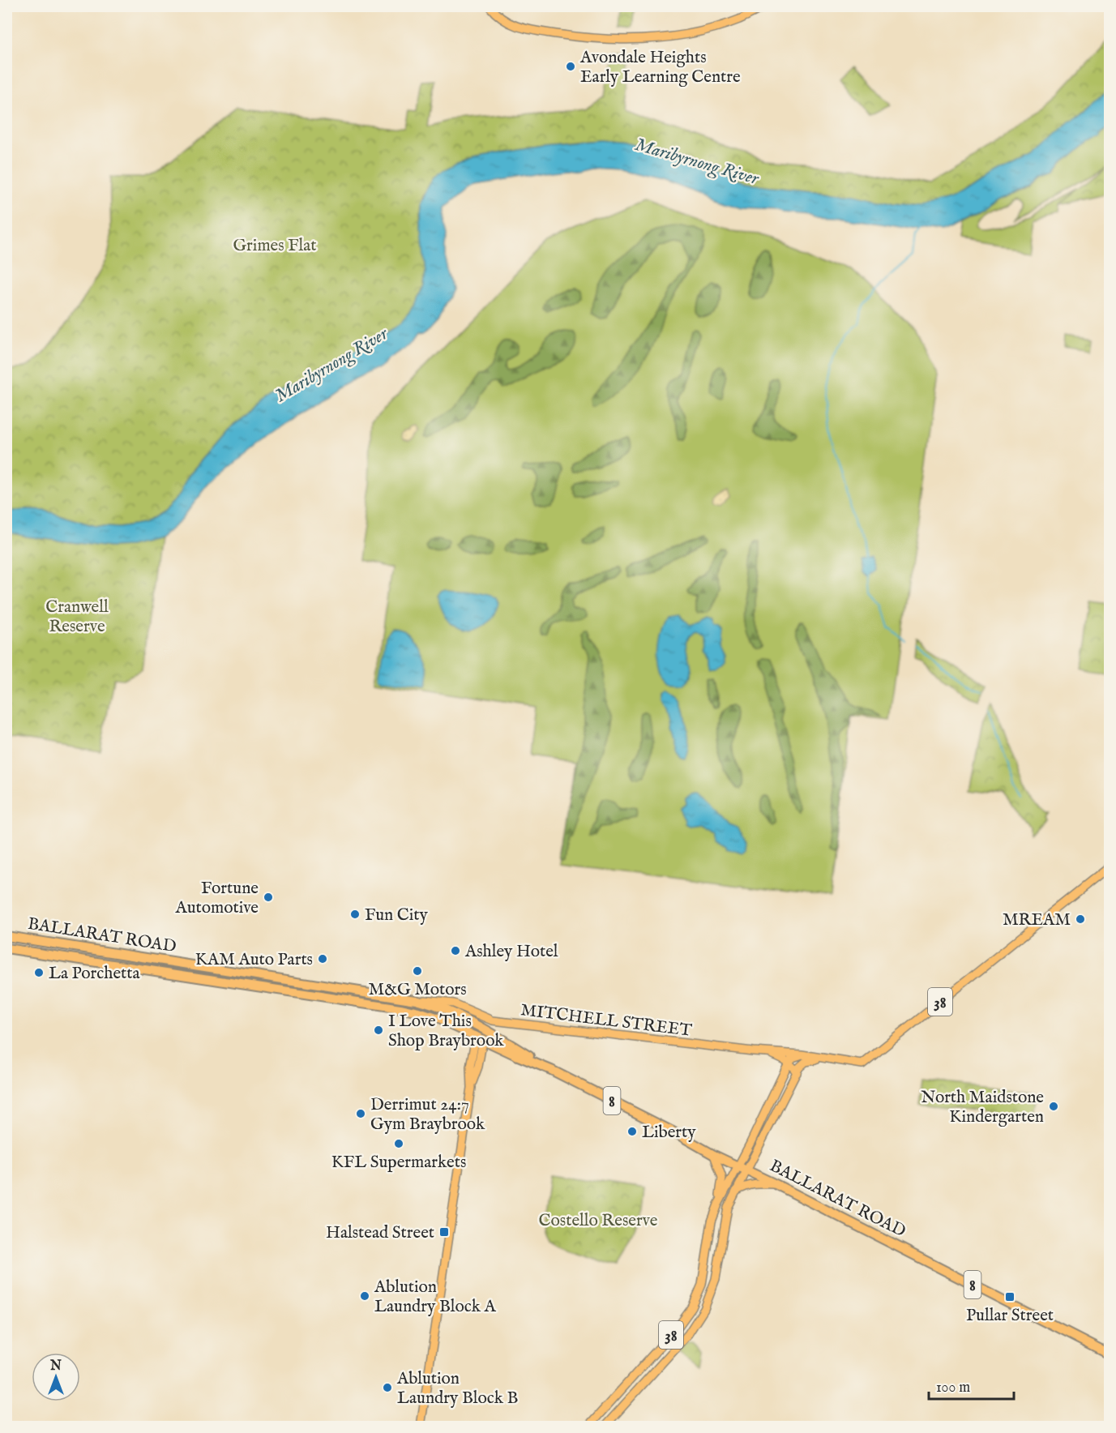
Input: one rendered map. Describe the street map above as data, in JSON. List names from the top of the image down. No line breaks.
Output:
{"streets":{"highway":["BALLARAT ROAD","8"],"main road":["38","MITCHELL STREET"]},"crossings":[["BALLARAT ROAD","38"],["BALLARAT ROAD","MITCHELL STREET"],["38","MITCHELL STREET"]],"water":["Maribyrnong River"],"parks":["Grimes Flat","Cranwell Reserve","Costello Reserve"],"places":{"other":["Avondale Heights Early Learning Centre","Fortune Automotive","Fun City","MREAM","Ashley Hotel","KAM Auto Parts","M&G Motors","La Porchetta","I Love This Shop Braybrook","North Maidstone Kindergarten","Derrimut 24:7 Gym Braybrook","Liberty","KFL Supermarkets","Ablution Laundry Block A","Ablution Laundry Block B"],"transit":["Halstead Street","Pullar Street"]},"scale_bar":"100 m","north":"top"}
